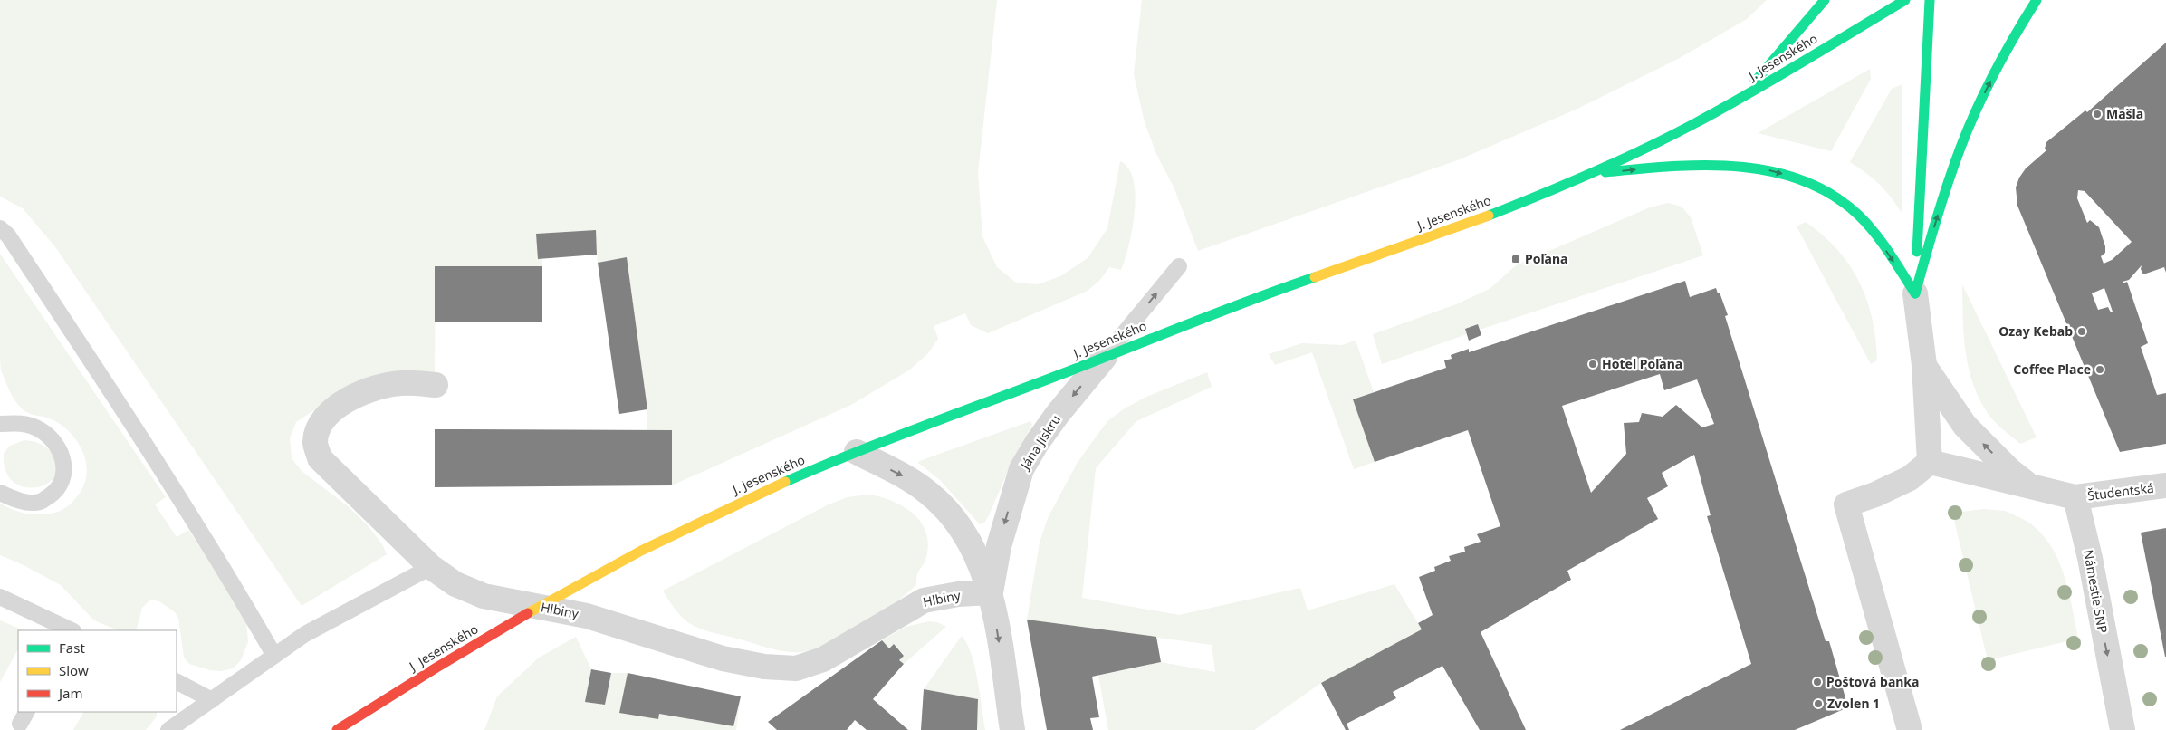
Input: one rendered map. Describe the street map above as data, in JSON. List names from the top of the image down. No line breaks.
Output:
{"streets":{"street":["J. Jesenského","Jána Jiskru","Študentská","Námestie SNP","Hlbiny"]},"crossings":[["J. Jesenského","Jána Jiskru"],["Jána Jiskru","Hlbiny"],["Študentská","Námestie SNP"]],"one_way":["Jána Jiskru","Námestie SNP"],"places":{"other":["Mašla","Ozay Kebab","Hotel Poľana","Coffee Place","Poštová banka","Zvolen 1"],"transit":["Poľana"]},"legend":["Fast","Slow","Jam"]}
